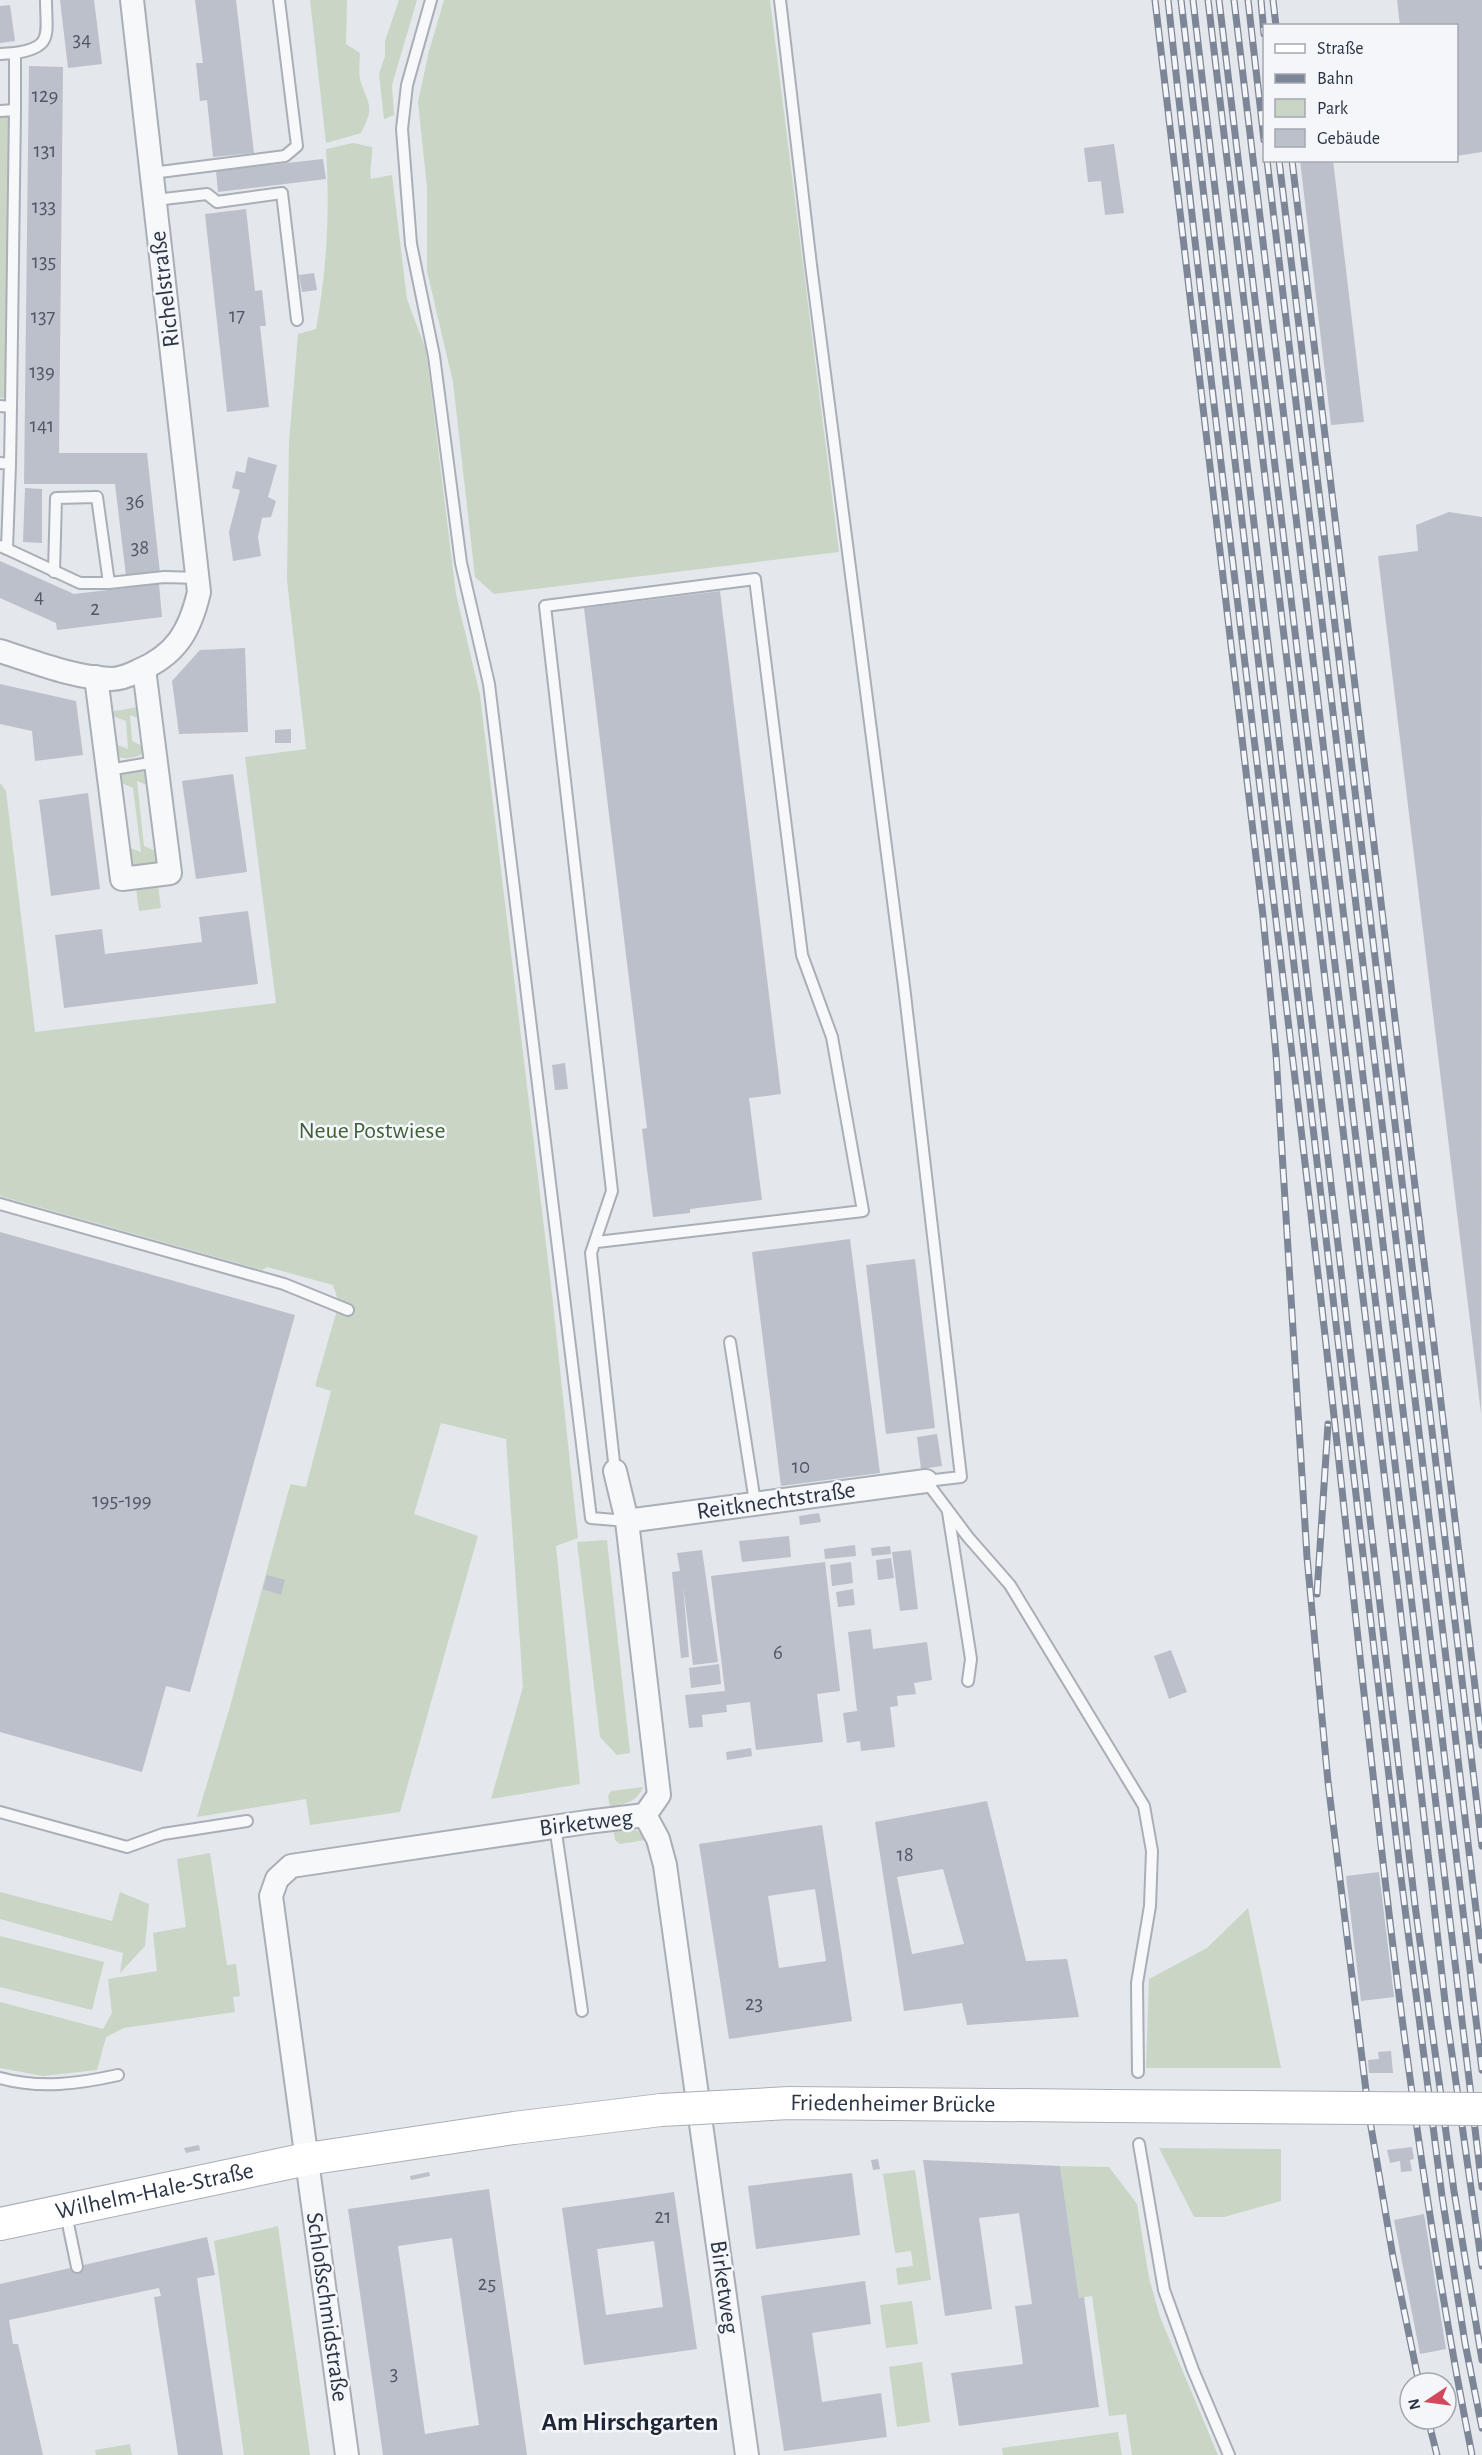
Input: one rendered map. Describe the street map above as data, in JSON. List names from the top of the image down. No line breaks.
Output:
{"streets":{"main road":["Friedenheimer Brücke","Wilhelm-Hale-Straße"],"street":["Richelstraße","Reitknechtstraße","Birketweg","Schloßschmidstraße"]},"crossings":[["Birketweg","Friedenheimer Brücke"],["Birketweg","Wilhelm-Hale-Straße"],["Birketweg","Schloßschmidstraße"],["Friedenheimer Brücke","Wilhelm-Hale-Straße"],["Friedenheimer Brücke","Schloßschmidstraße"],["Wilhelm-Hale-Straße","Schloßschmidstraße"]],"districts":["Am Hirschgarten"],"parks":["Neue Postwiese"],"house_numbers":["34","129","131","133","135","17","137","139","141","36","38","4","2","10","195-199","6","18","23","21","25","3"],"legend":["Straße","Bahn","Park","Gebäude"],"north":"left"}
